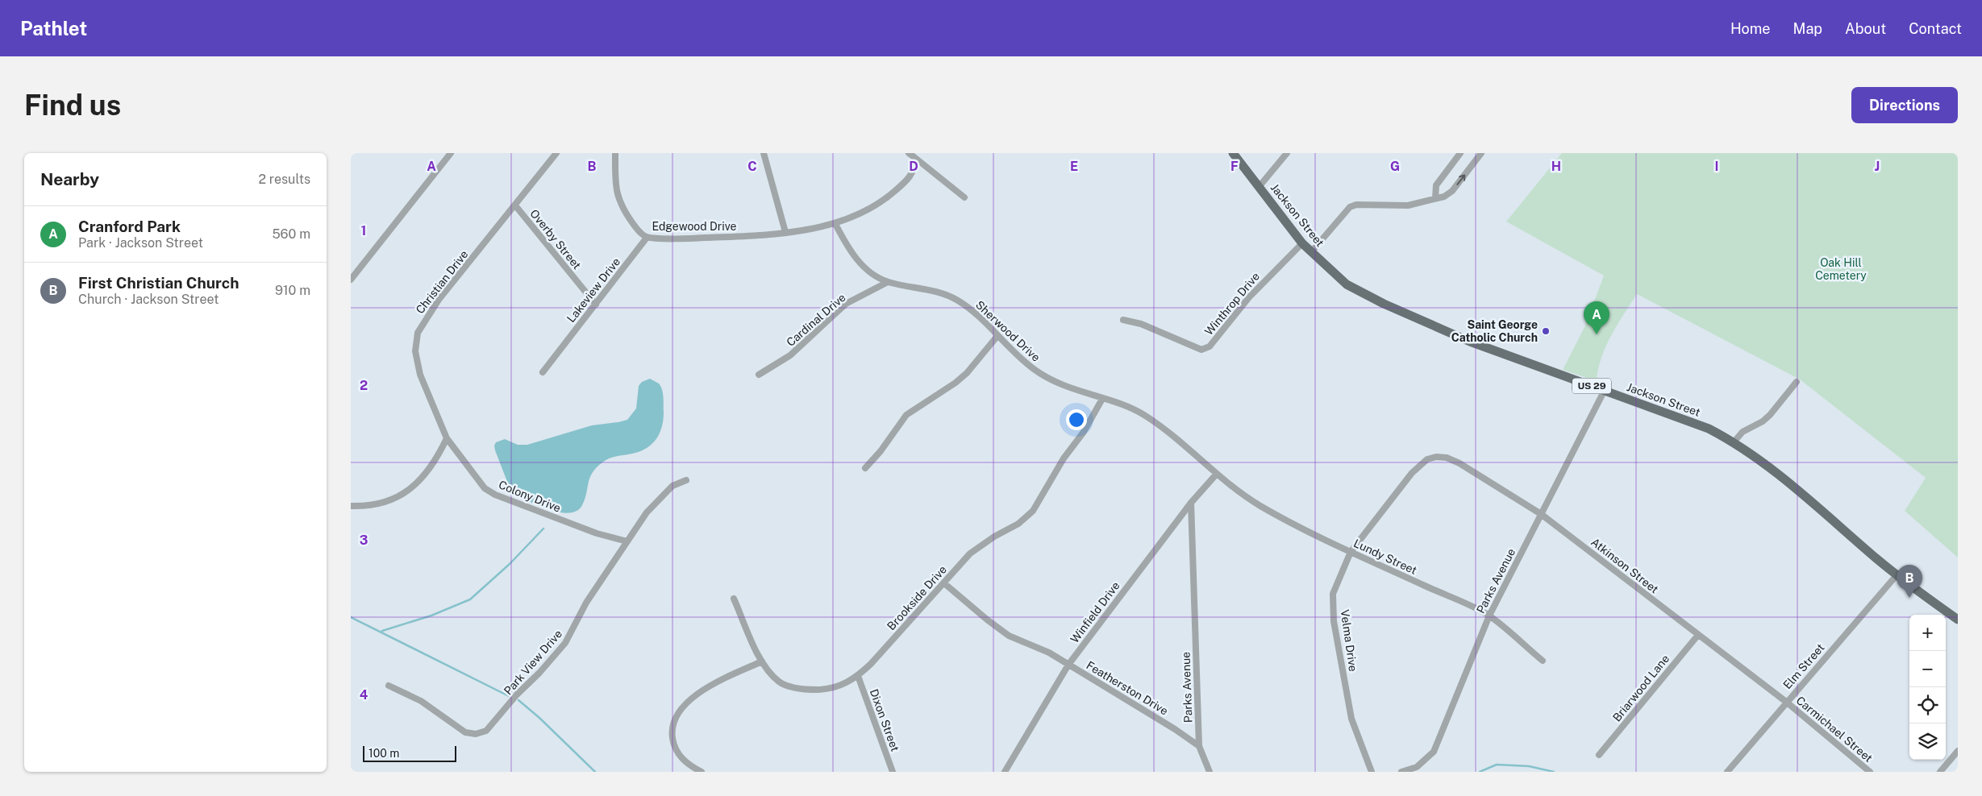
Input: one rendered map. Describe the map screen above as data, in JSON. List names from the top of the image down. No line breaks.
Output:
{"streets":{"main road":["Jackson Street","US 29"],"street":["Edgewood Drive","Overby Street","Christian Drive","Lakeview Drive","Winthrop Drive","Cardinal Drive","Sherwood Drive","Colony Drive","Lundy Street","Atkinson Street","Parks Avenue","Brookside Drive","Winfield Drive","Velma Drive","Park View Drive","Elm Street","Featherston Drive","Briarwood Lane","Dixon Street","Carmichael Street"]},"crossings":[["Jackson Street","Winthrop Drive"],["Jackson Street","Parks Avenue"],["Jackson Street","Elm Street"],["Edgewood Drive","Lakeview Drive"],["Edgewood Drive","Sherwood Drive"],["Overby Street","Christian Drive"],["Overby Street","Lakeview Drive"],["Christian Drive","Colony Drive"],["Cardinal Drive","Sherwood Drive"],["Sherwood Drive","Lundy Street"],["Sherwood Drive","Brookside Drive"],["Sherwood Drive","Winfield Drive"],["Colony Drive","Park View Drive"],["Lundy Street","Parks Avenue"],["Lundy Street","Winfield Drive"],["Lundy Street","Velma Drive"],["Atkinson Street","Parks Avenue"],["Atkinson Street","Velma Drive"],["Atkinson Street","Elm Street"],["Atkinson Street","Briarwood Lane"],["Atkinson Street","Carmichael Street"],["Parks Avenue","Winfield Drive"],["Parks Avenue","Featherston Drive"],["Brookside Drive","Featherston Drive"],["Brookside Drive","Dixon Street"],["Winfield Drive","Featherston Drive"],["Elm Street","Carmichael Street"]],"parks":["Oak Hill Cemetery"],"places":["Saint George Catholic Church"],"scale_bar":"100 m","page":{"header":"Pathlet","nav":["Home","Map","About","Contact"],"buttons":"Directions","title":"Find us","heading":["Nearby","2 results"],"list":[{"mark":"A","name":"Cranford Park","note":"Park · Jackson Street","value":"560 m"},{"mark":"B","name":"First Christian Church","note":"Church · Jackson Street","value":"910 m"}],"pins":["A","B"],"map_buttons":["+","−"],"scale":"100 m"},"grid":{"columns":["A","B","C","D","E","F","G","H","I","J"],"rows":["1","2","3","4"]}}
